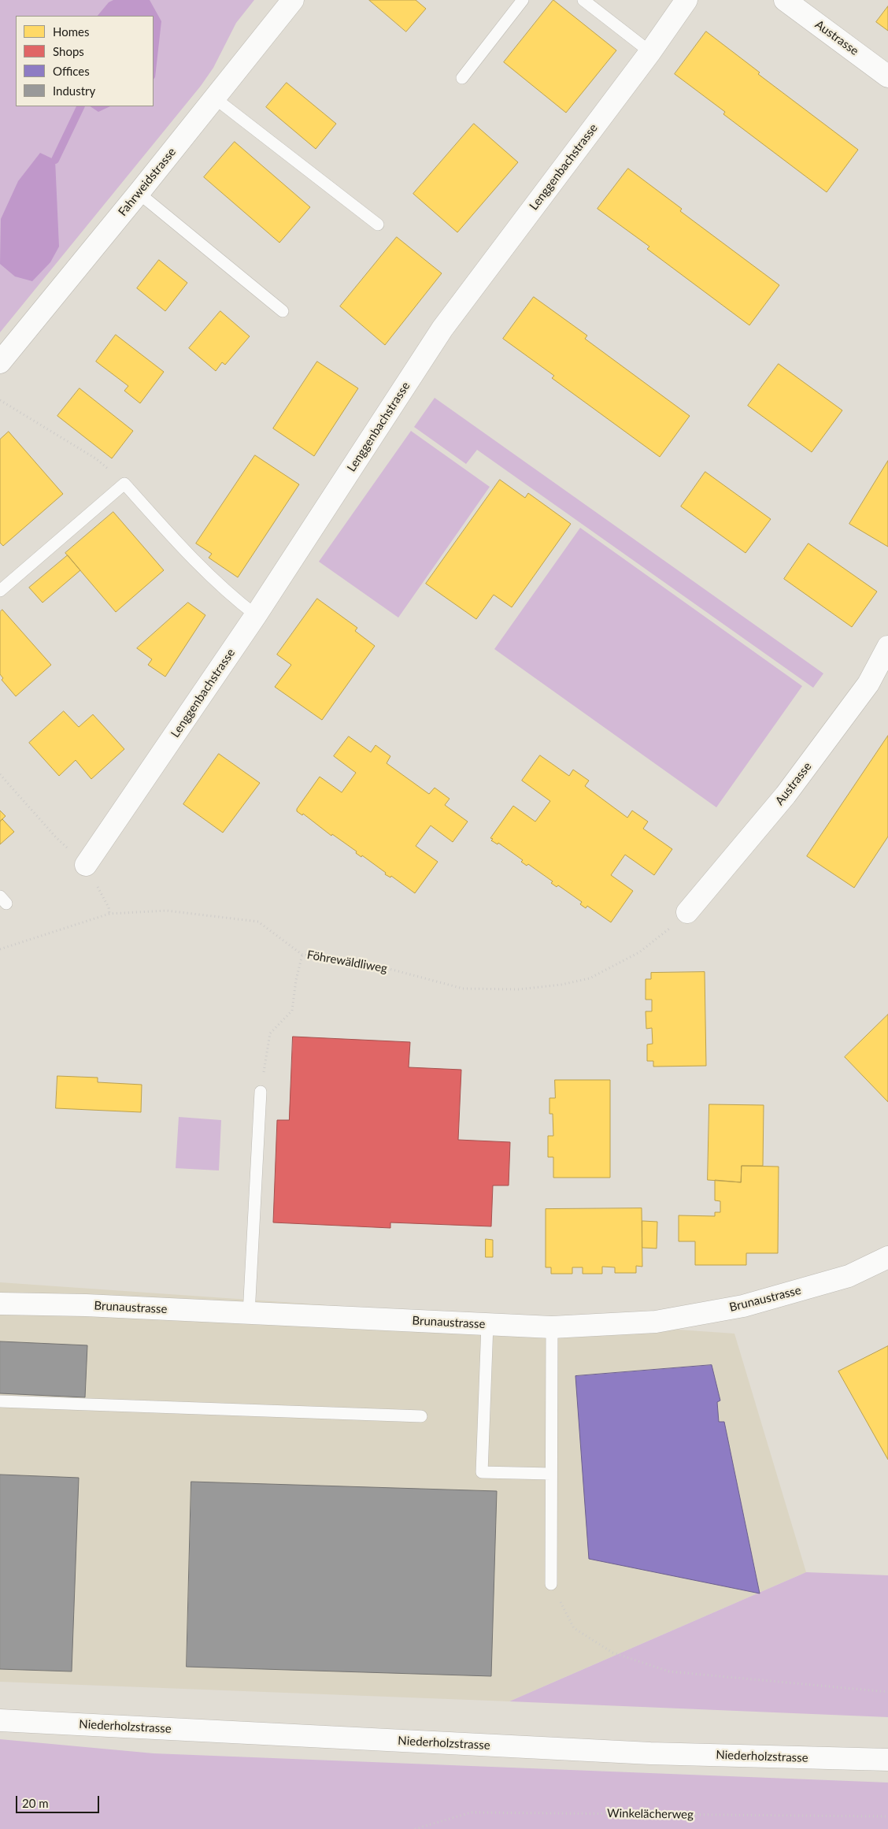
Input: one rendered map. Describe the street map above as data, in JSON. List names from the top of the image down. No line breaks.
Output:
{"streets":{"street":["Austrasse","Lenggenbachstrasse","Fahrweidstrasse","Brunaustrasse","Niederholzstrasse"],"path":["Föhrewäldliweg","Winkelächerweg"]},"crossings":[["Austrasse","Föhrewäldliweg"]],"legend":["Homes","Shops","Offices","Industry"],"scale_bar":"20 m"}
